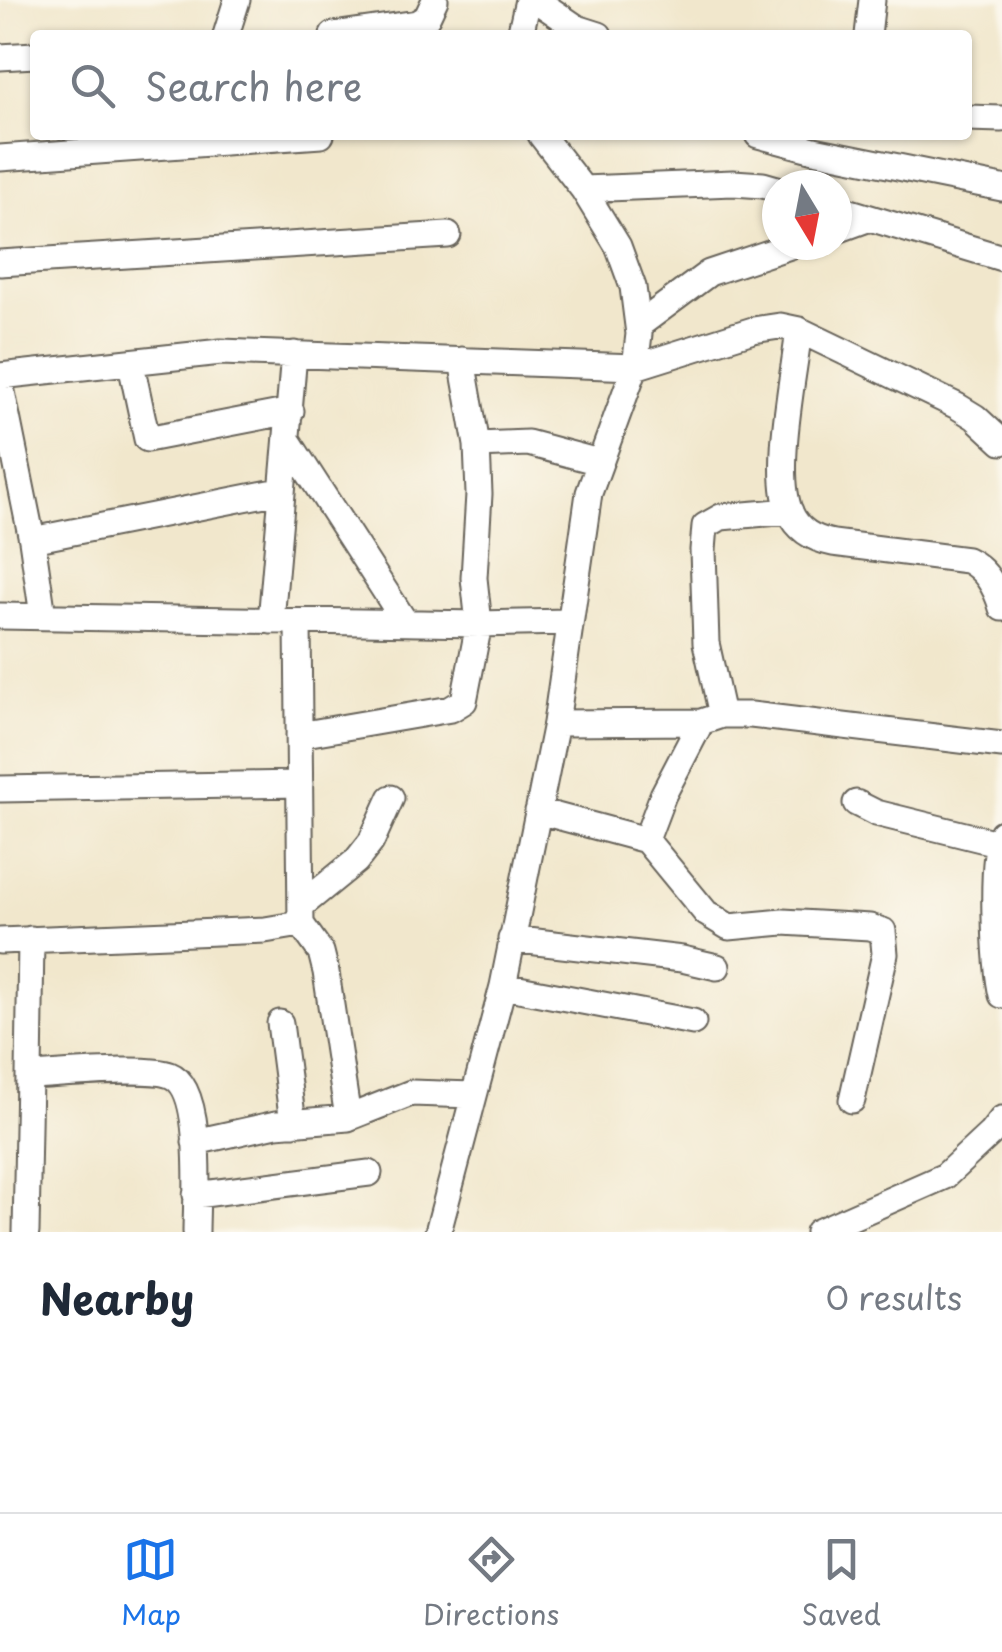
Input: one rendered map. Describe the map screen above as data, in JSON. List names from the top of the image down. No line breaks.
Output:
{"north":"bottom","page":{"search":"Search here","heading":["Nearby","0 results"],"nav":["Map","Directions","Saved"]}}
